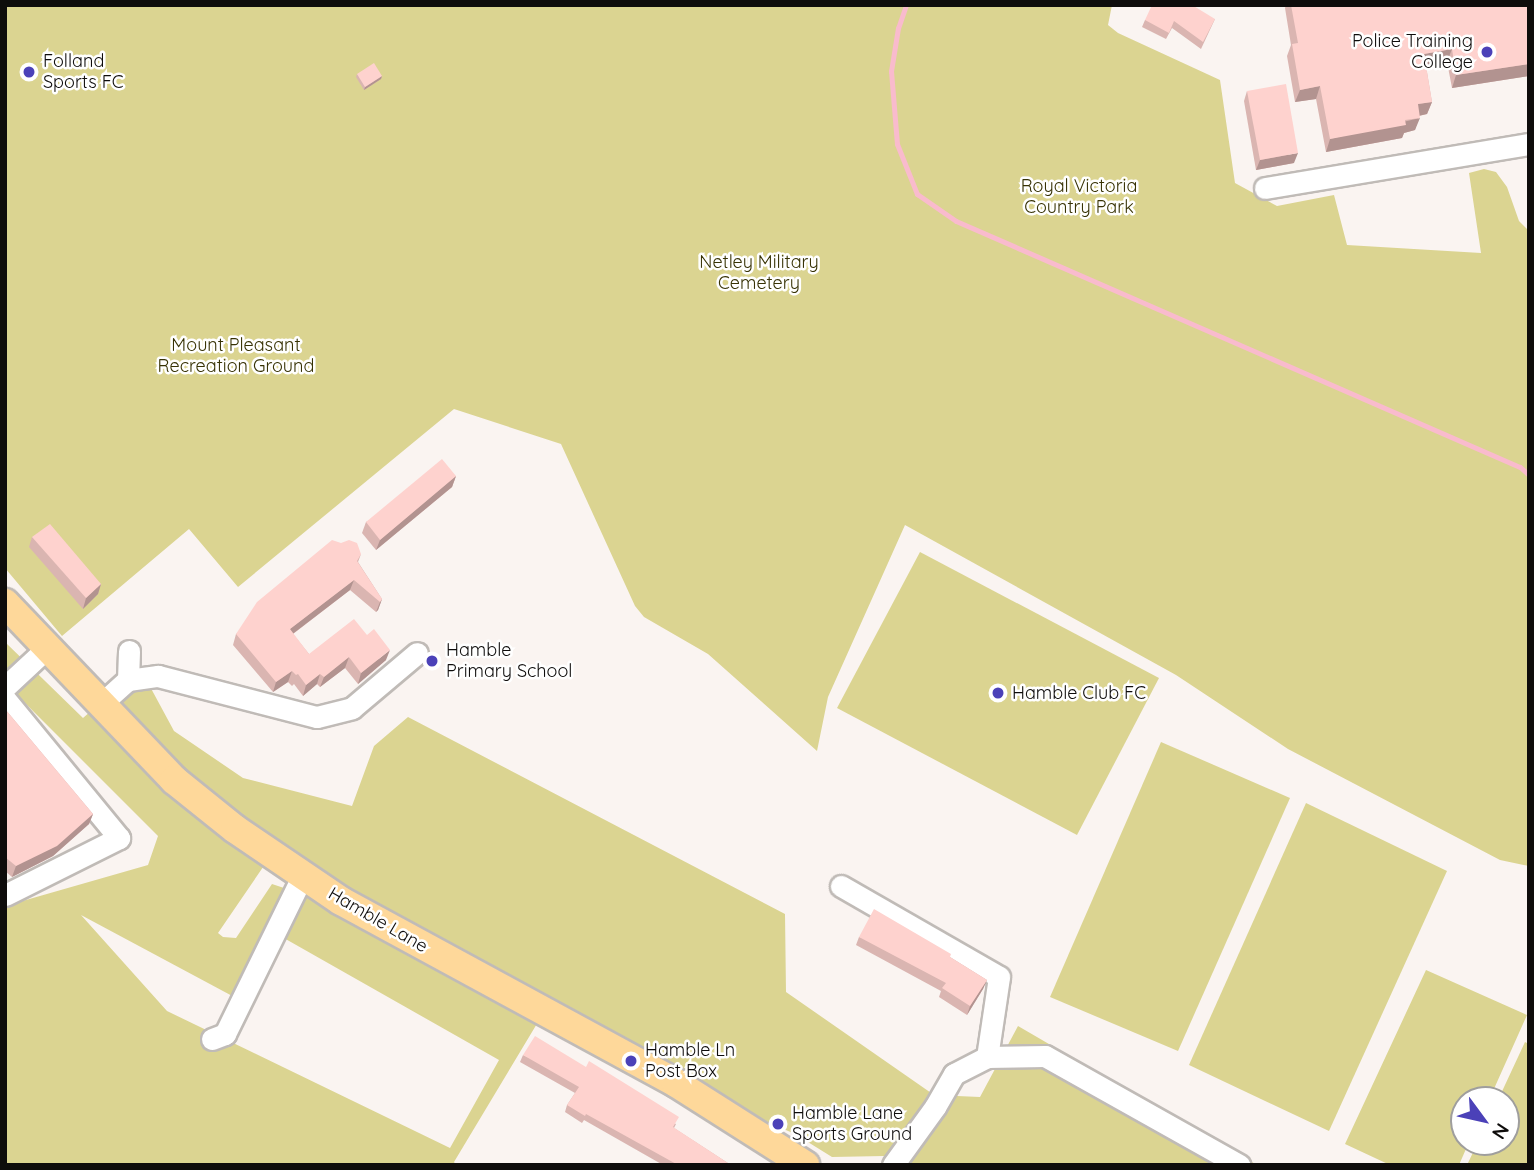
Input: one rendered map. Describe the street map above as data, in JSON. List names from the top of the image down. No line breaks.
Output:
{"streets":{"main road":["Hamble Lane"]},"parks":["Royal Victoria Country Park","Netley Military Cemetery","Mount Pleasant Recreation Ground"],"places":["Police Training College","Folland Sports FC","Hamble Primary School","Hamble Club FC","Hamble Ln Post Box","Hamble Lane Sports Ground"],"north":"bottom right"}
